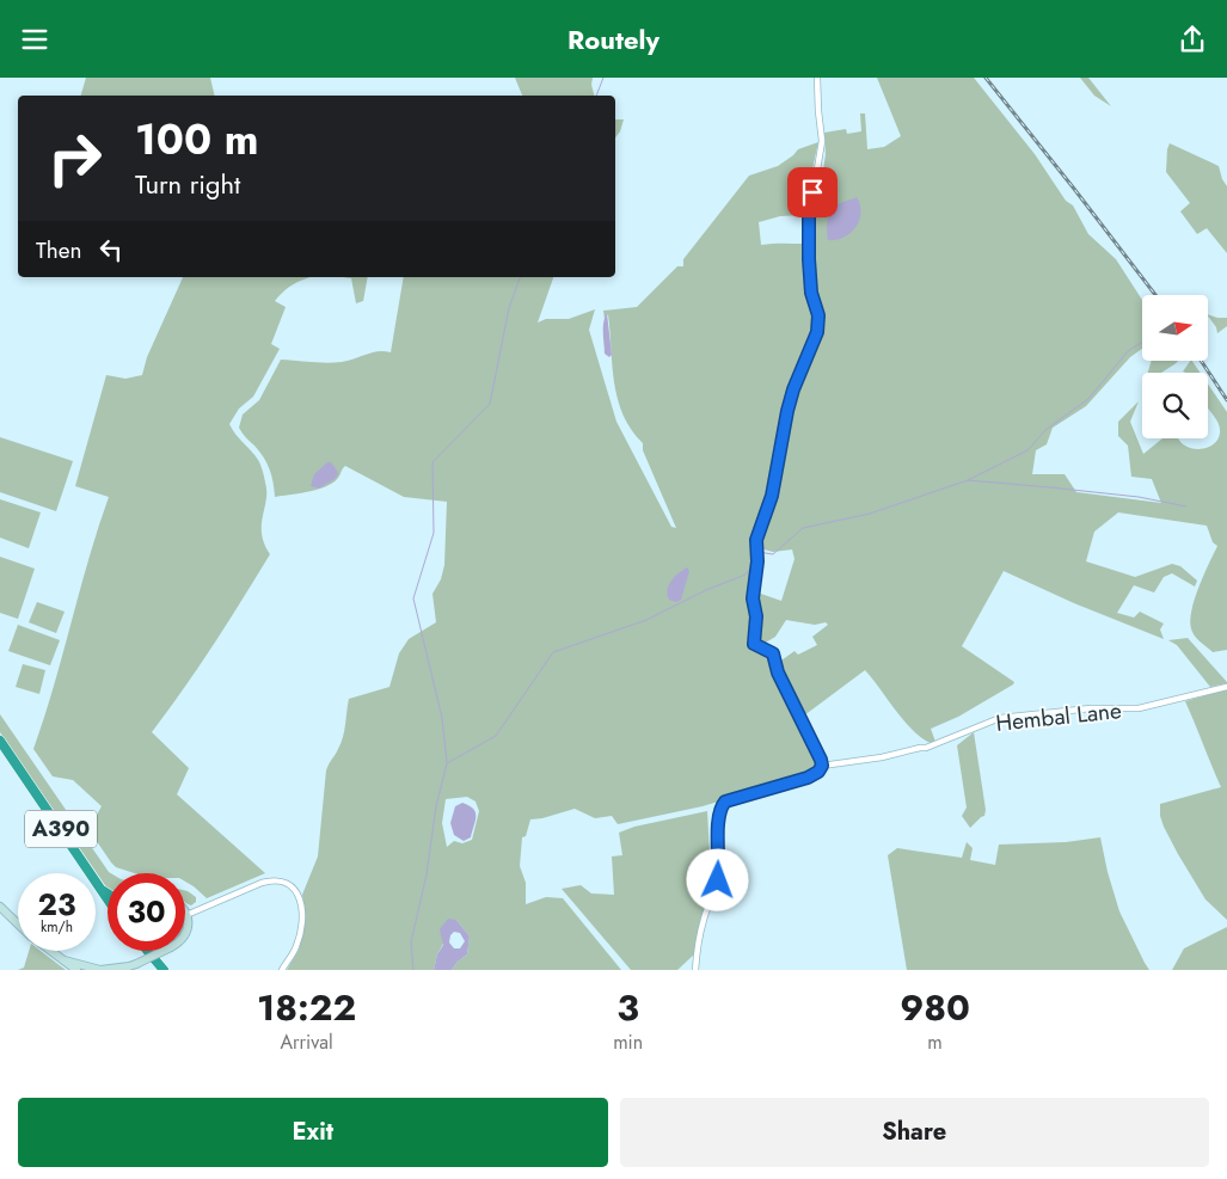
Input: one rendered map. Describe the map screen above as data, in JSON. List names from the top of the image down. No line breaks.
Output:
{"streets":{"highway":["A390"],"street":["Hembal Lane"]},"north":"right","page":{"header":"Routely","turn":["100 m","Turn right"],"then":"Then","speed":"23 km/h","limit":"30","eta":["18:22","Arrival","3","min","980","m"],"buttons":["Exit","Share"]}}
